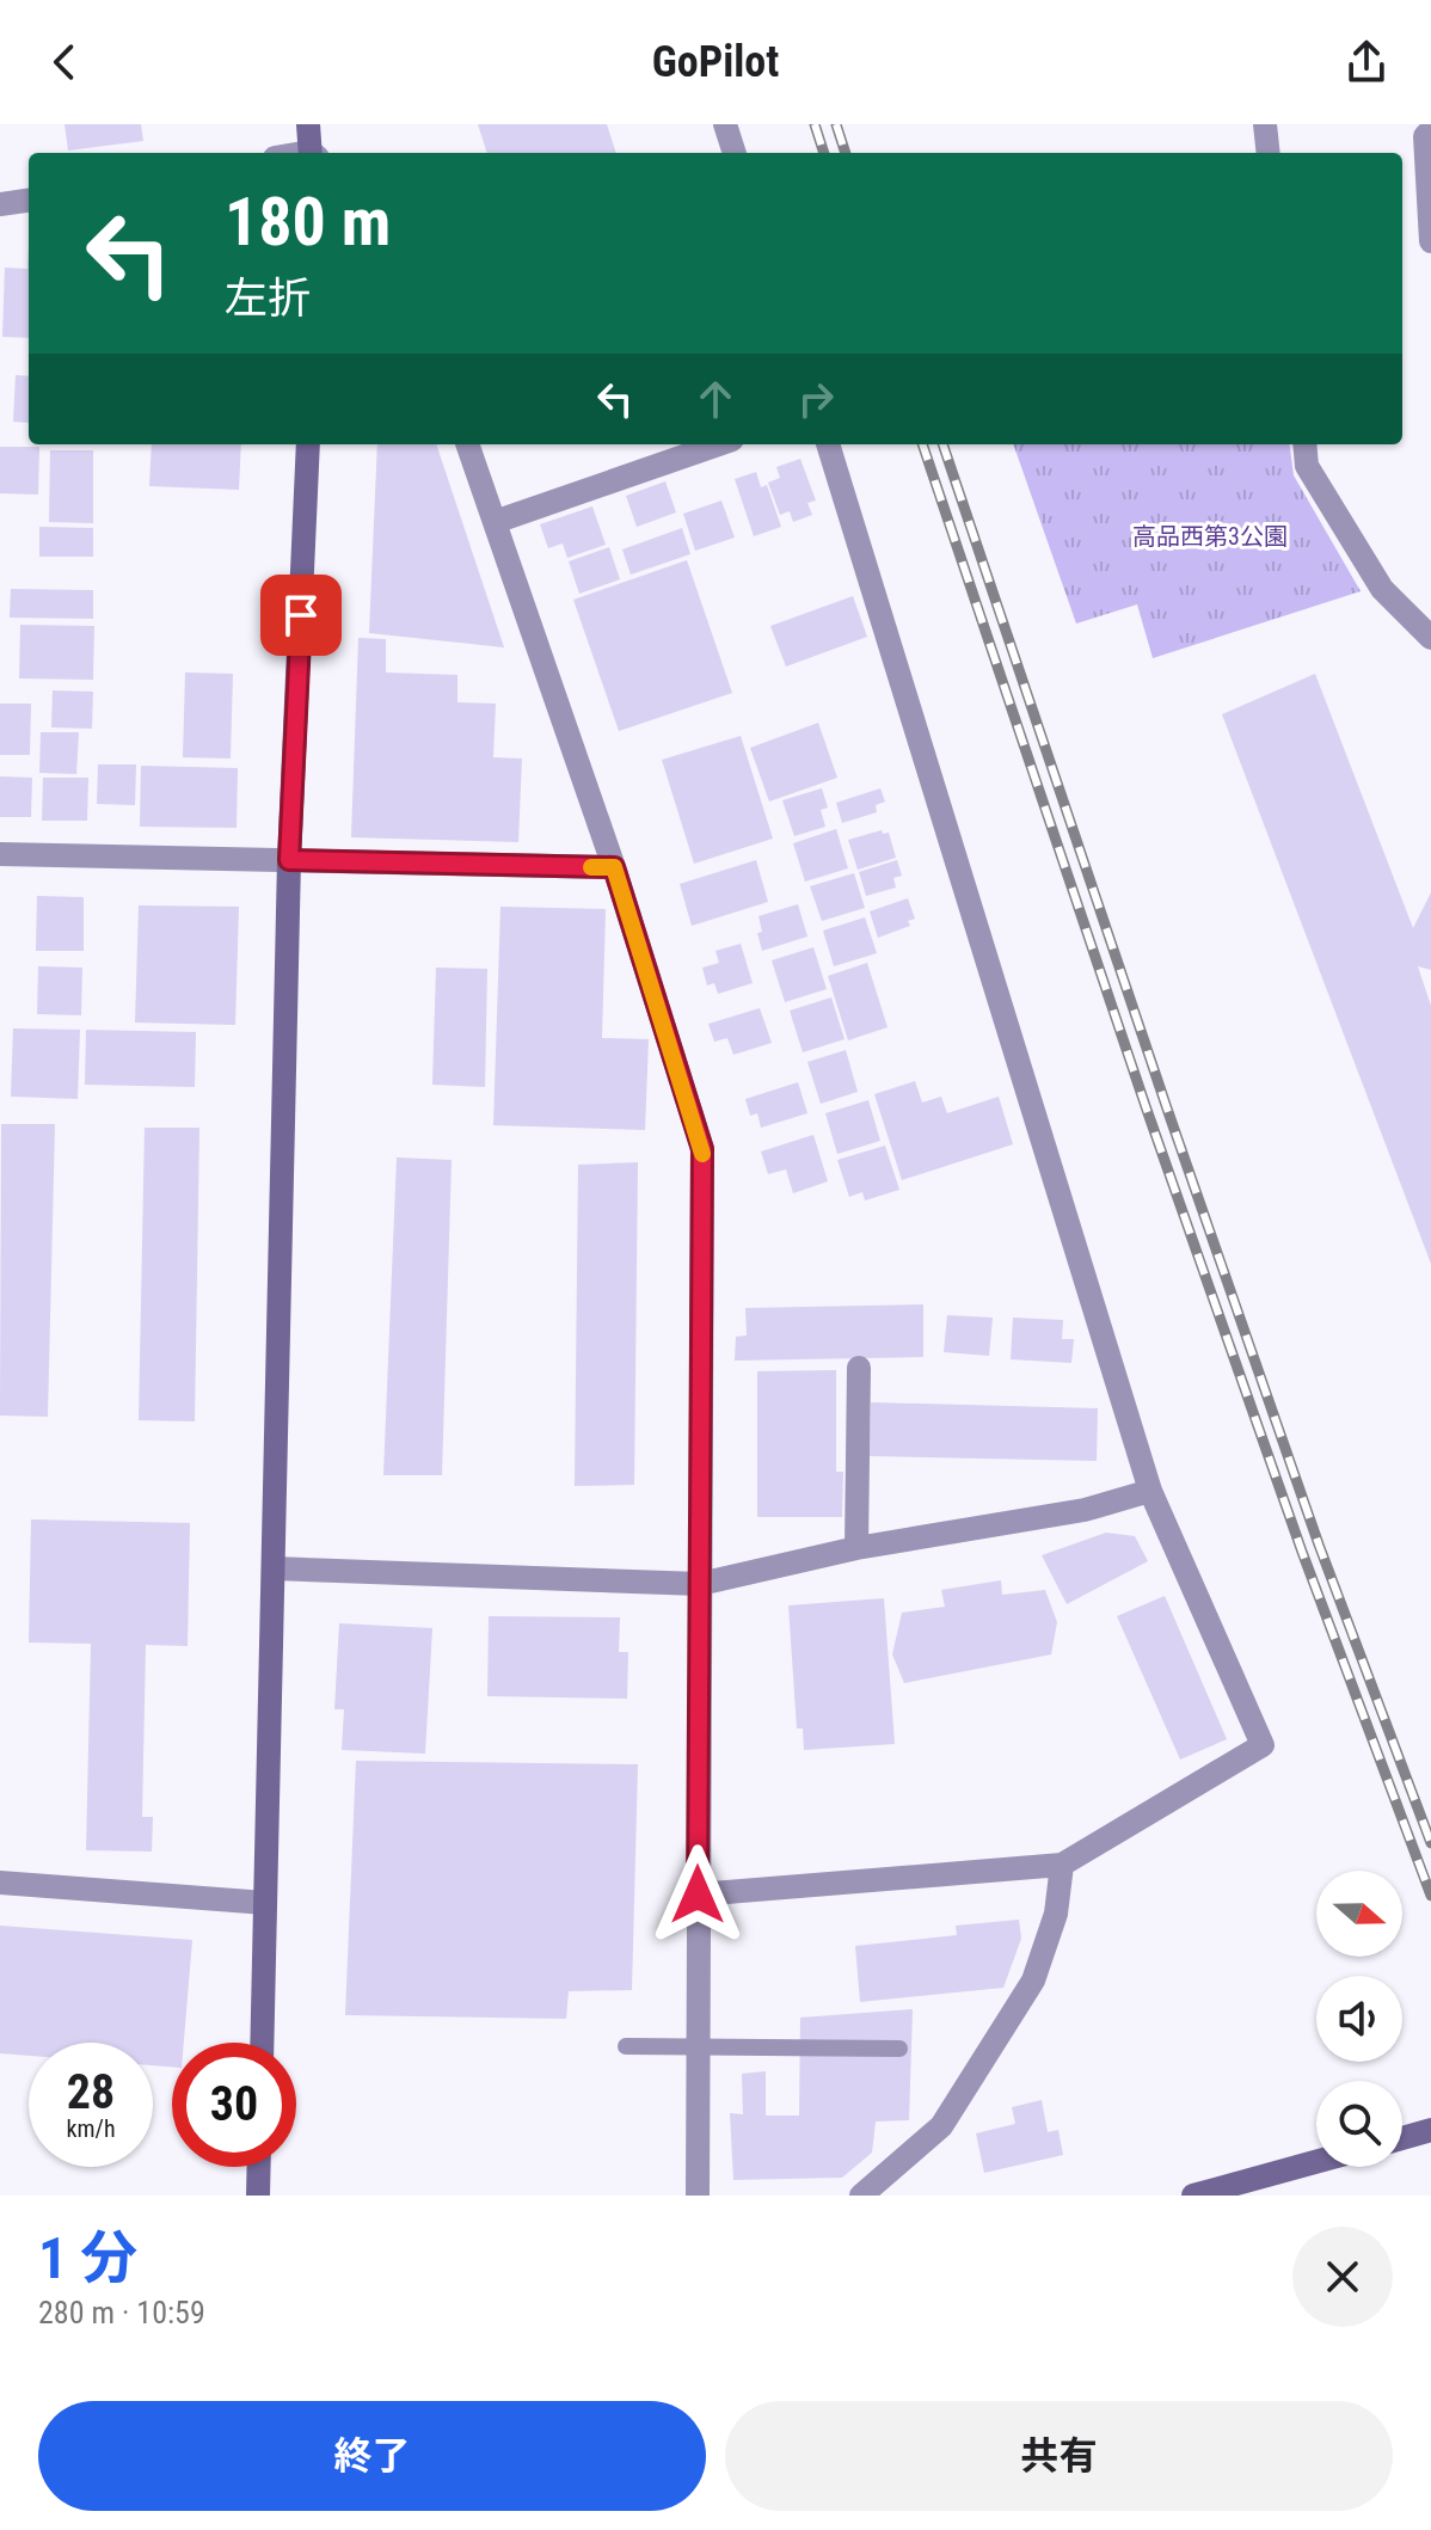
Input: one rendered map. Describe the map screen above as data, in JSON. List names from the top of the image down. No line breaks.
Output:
{"parks":["高品西第3公園"],"north":"right","page":{"header":"GoPilot","turn":["180 m","左折"],"speed":"28 km/h","limit":"30","heading":["1 分","280 m · 10:59"],"buttons":["終了","共有"]}}
